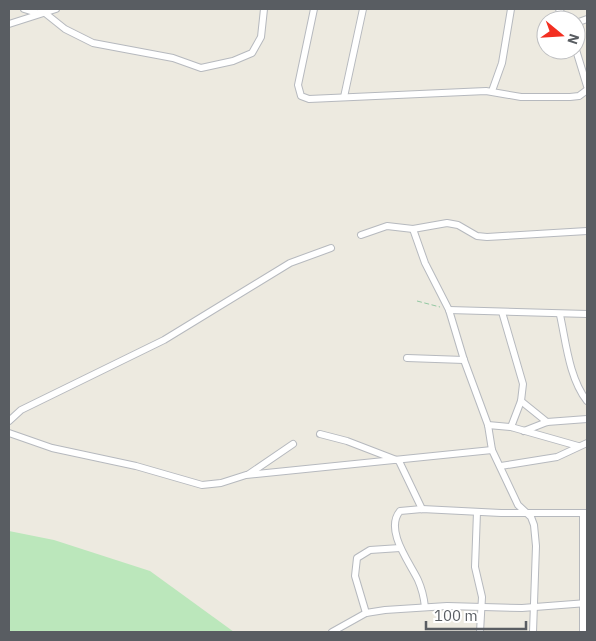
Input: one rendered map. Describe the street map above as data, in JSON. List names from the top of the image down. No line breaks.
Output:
{"scale_bar":"100 m","north":"right"}
